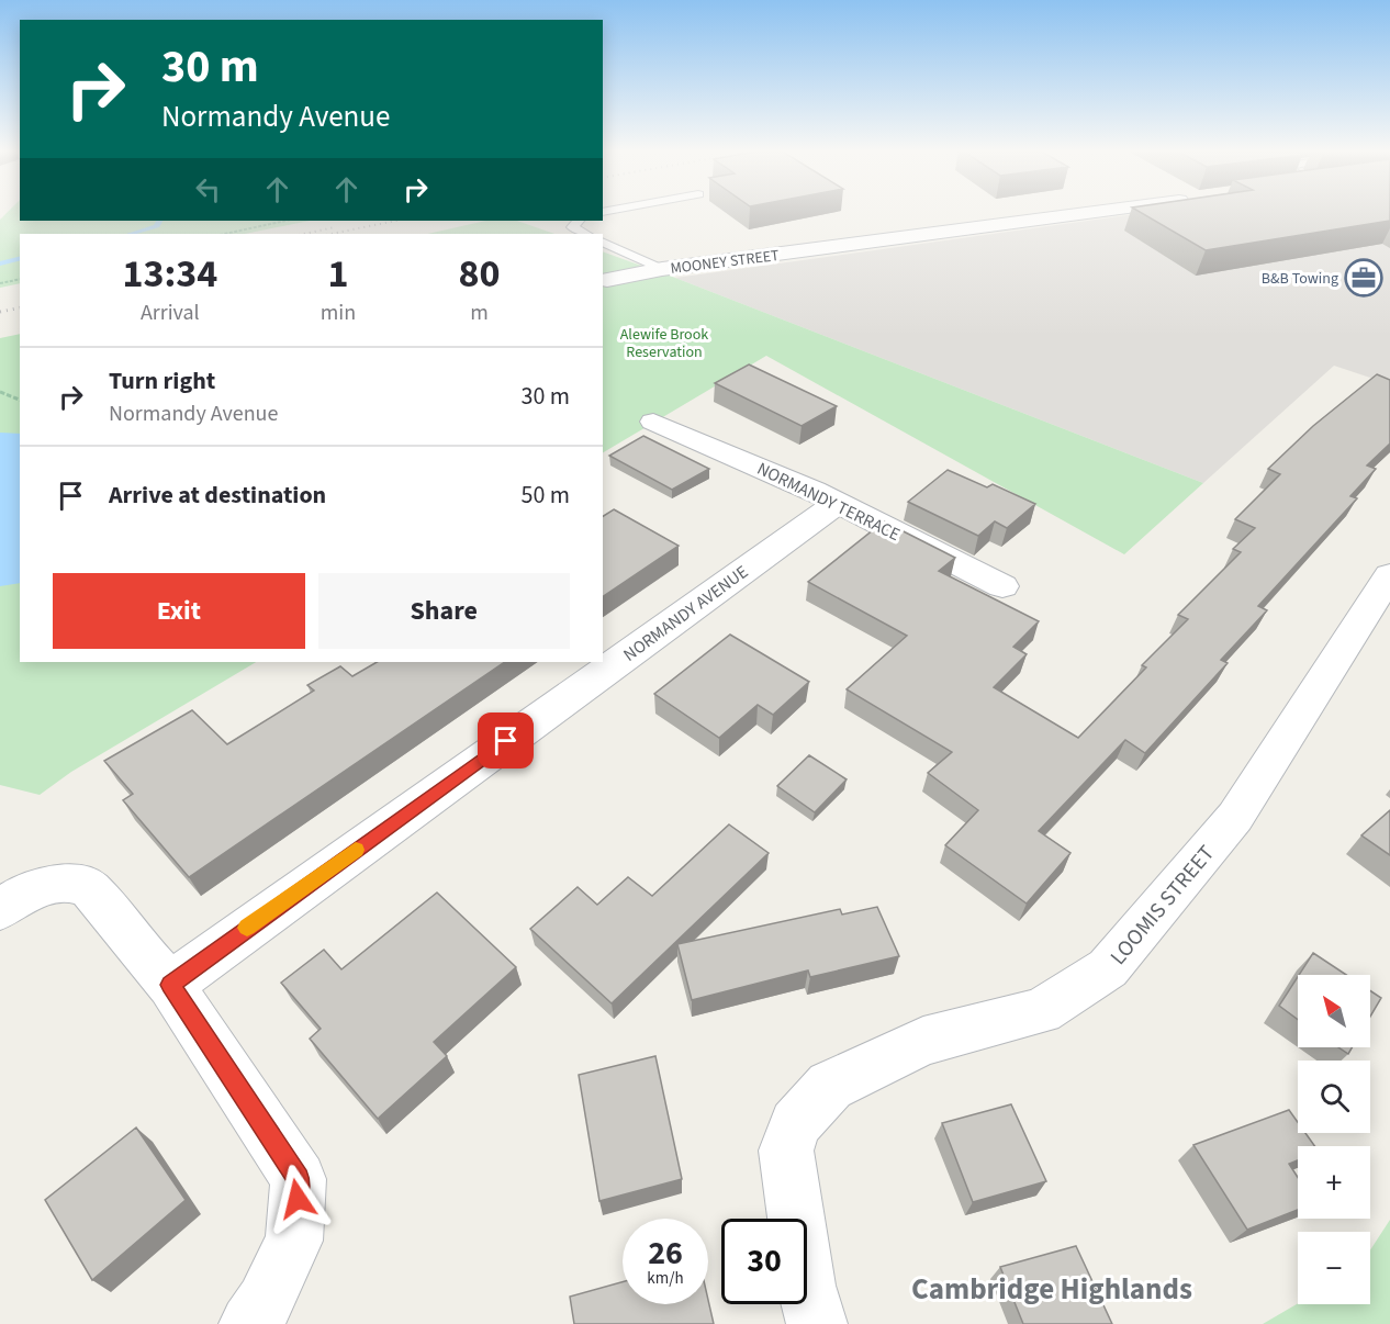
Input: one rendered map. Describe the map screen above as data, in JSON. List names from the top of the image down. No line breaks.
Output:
{"streets":{"street":["MOONEY STREET","NORMANDY TERRACE","NORMANDY AVENUE","LOOMIS STREET"]},"crossings":[["NORMANDY TERRACE","NORMANDY AVENUE"]],"districts":["Cambridge Highlands"],"parks":["Alewife Brook Reservation"],"places":{"office":["B&B Towing"]},"north":"top left","page":{"turn":["30 m","Normandy Avenue"],"eta":["13:34","Arrival","1","min","80","m"],"list":[{"name":"Turn right","note":"Normandy Avenue","value":"30 m"},{"name":"Arrive at destination","value":"50 m"}],"buttons":["Exit","Share"],"map_buttons":["+","−"],"speed":"26 km/h","limit":"30"}}
